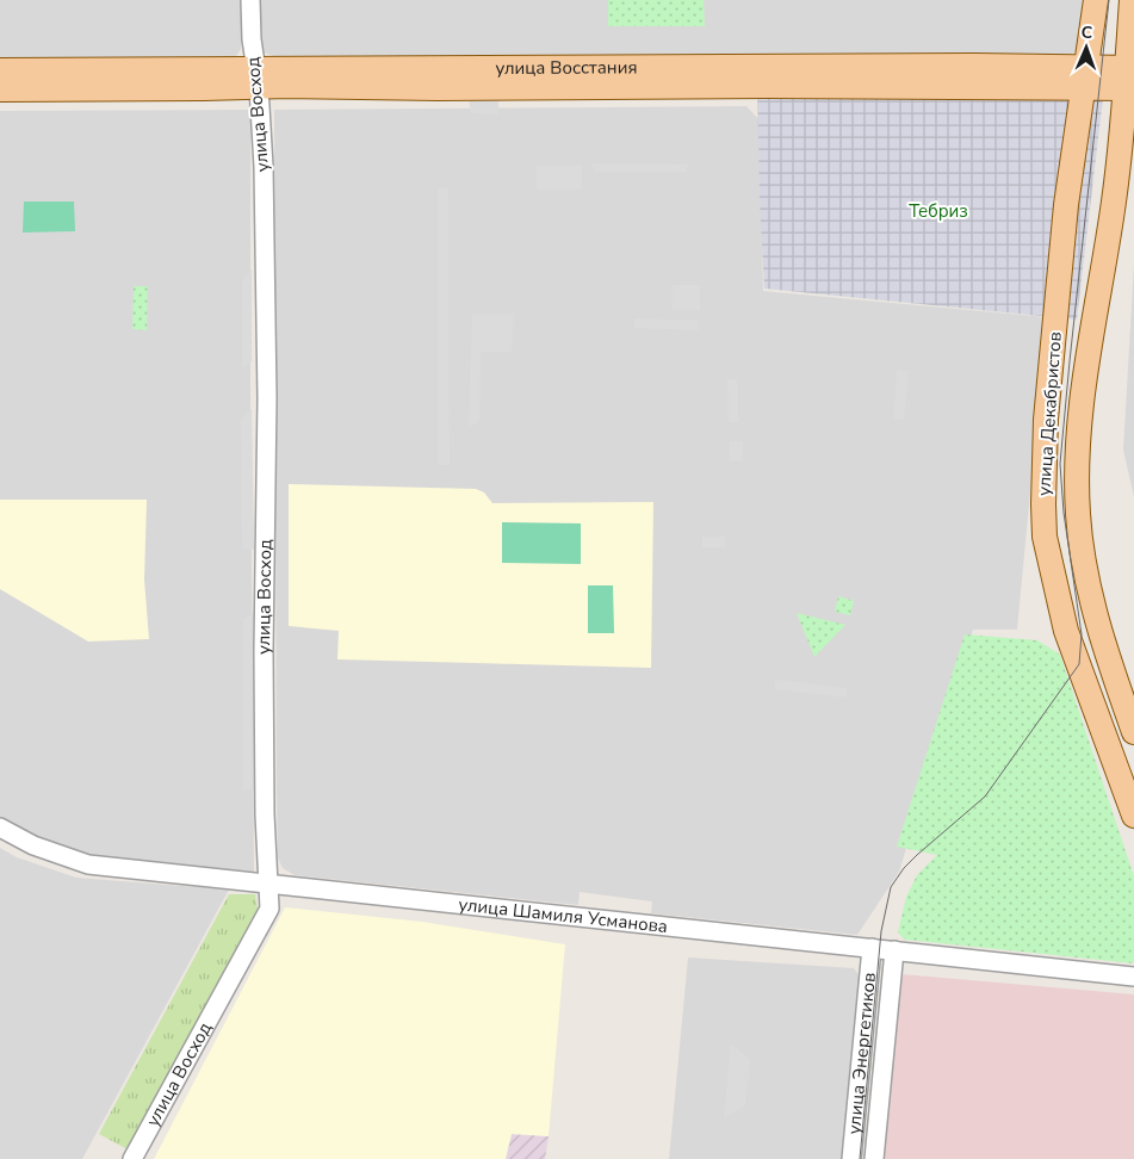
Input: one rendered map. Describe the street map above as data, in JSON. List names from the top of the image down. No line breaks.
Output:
{"streets":{"main road":["улица Восстания","улица Декабристов"],"street":["улица Восход","улица Шамиля Усманова","улица Энергетиков"]},"crossings":[["улица Восстания","улица Восход"],["улица Восстания","улица Декабристов"],["улица Восход","улица Шамиля Усманова"],["улица Шамиля Усманова","улица Энергетиков"]],"parks":["Тебриз"],"north":"top"}
